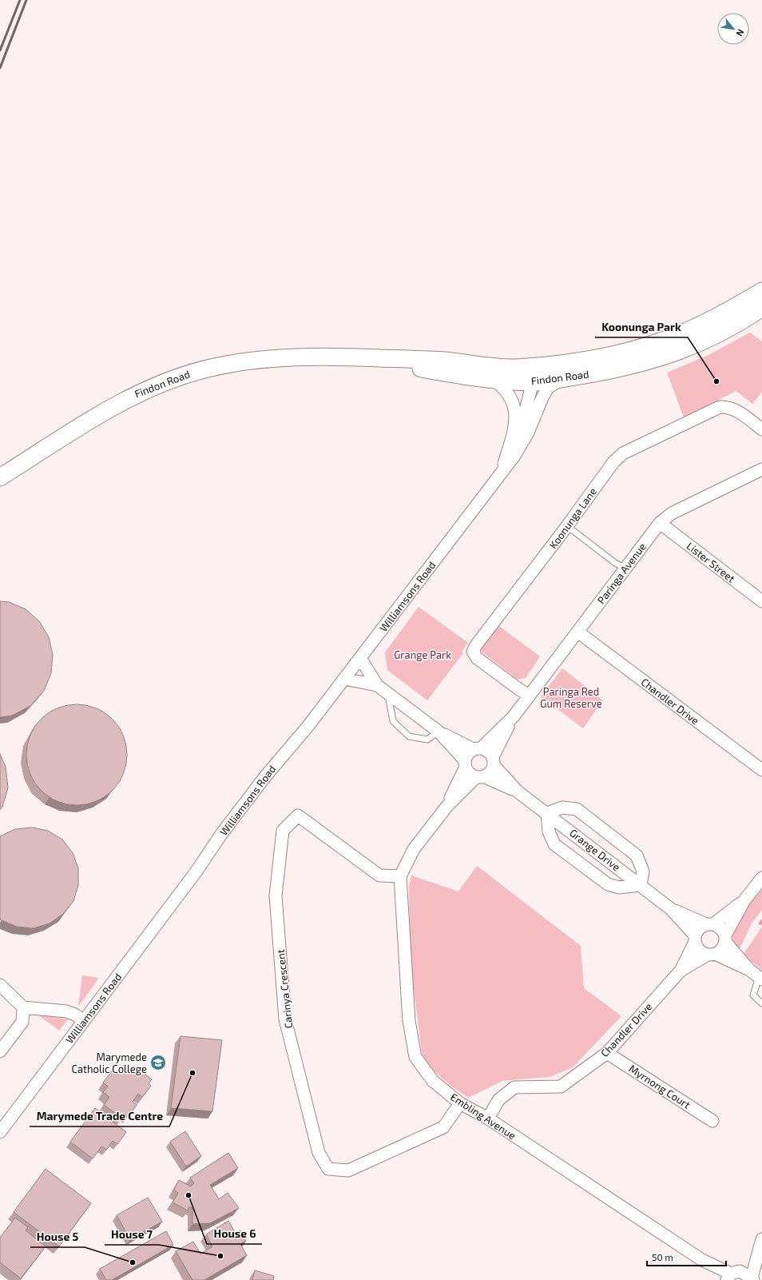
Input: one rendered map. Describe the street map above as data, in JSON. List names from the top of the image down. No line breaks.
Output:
{"streets":{"street":["Findon Road","Koonunga Lane","Lister Street","Paringa Avenue","Williamsons Road","Chandler Drive","Grange Drive","Carinya Crescent","Myrnong Court","Embling Avenue"]},"crossings":[["Findon Road","Williamsons Road"],["Koonunga Lane","Paringa Avenue"],["Lister Street","Paringa Avenue"],["Paringa Avenue","Chandler Drive"],["Paringa Avenue","Grange Drive"],["Chandler Drive","Grange Drive"],["Chandler Drive","Myrnong Court"],["Chandler Drive","Embling Avenue"],["Carinya Crescent","Embling Avenue"]],"parks":["Grange Park","Paringa Red Gum Reserve"],"places":{"other":["Koonunga Park","Marymede Trade Centre","House 6","House 7","House 5"],"school or university":["Marymede Catholic College"]},"scale_bar":"50 m","north":"bottom right"}
